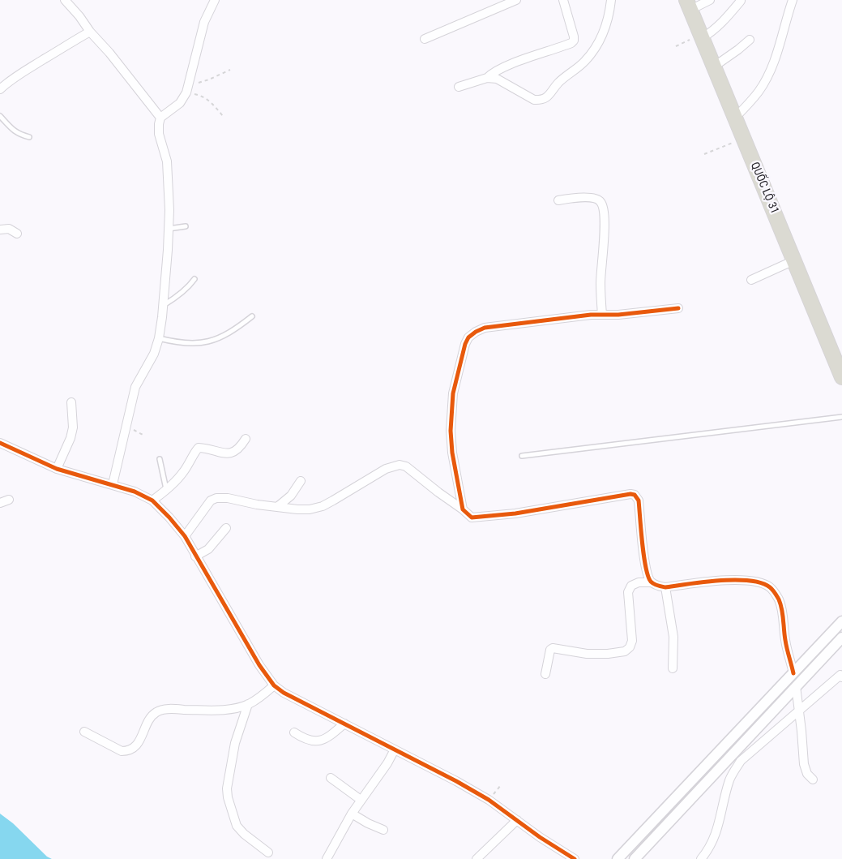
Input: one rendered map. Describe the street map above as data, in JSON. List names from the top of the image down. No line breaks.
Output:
{"streets":{"highway":["QUỐC LỘ 31"]}}
